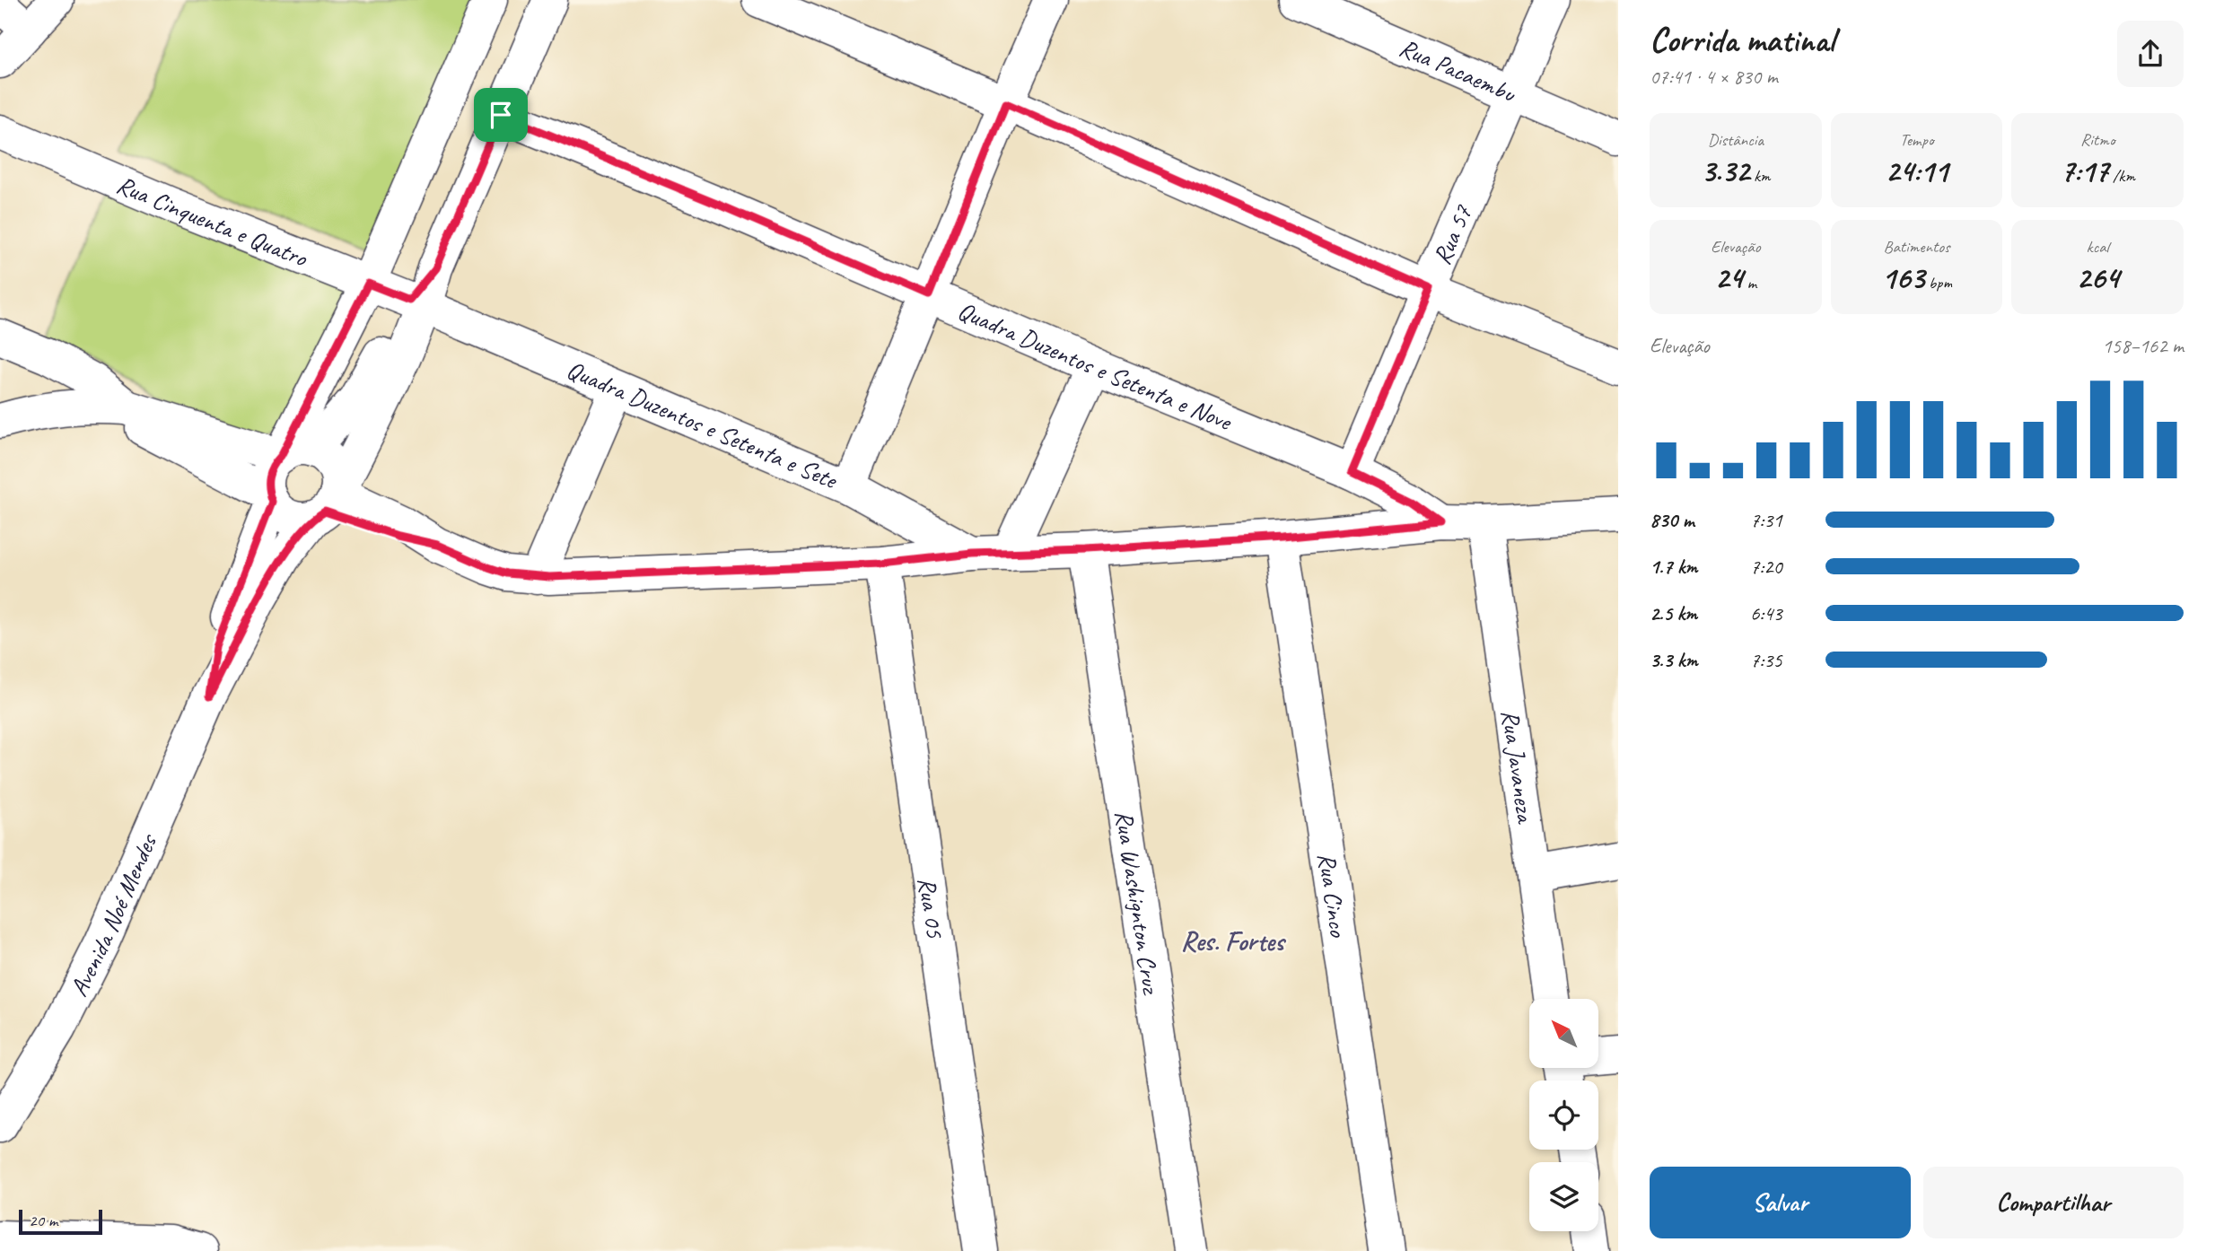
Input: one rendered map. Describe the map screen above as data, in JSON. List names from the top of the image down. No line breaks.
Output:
{"streets":{"street":["Rua Pacaembu","Rua Cinquenta e Quatro","Rua 57","Quadra Duzentos e Setenta e Nove","Quadra Duzentos e Setenta e Sete","Rua Javaneza","Rua Cinco","Rua Washignton Cruz","Rua 05","Avenida Noé Mendes"]},"crossings":[["Rua Pacaembu","Rua 57"],["Rua Cinquenta e Quatro","Quadra Duzentos e Setenta e Sete"],["Rua Cinquenta e Quatro","Avenida Noé Mendes"],["Rua 57","Quadra Duzentos e Setenta e Nove"],["Quadra Duzentos e Setenta e Nove","Avenida Noé Mendes"],["Quadra Duzentos e Setenta e Sete","Avenida Noé Mendes"]],"districts":["Res. Fortes"],"scale_bar":"20 m","north":"top left","page":{"heading":["Corrida matinal","07:41 · 4 × 830 m"],"stats":[["Distância","3.32 km"],["Tempo","24:11"],["Ritmo","7:17 /km"],["Elevação","24 m"],["Batimentos","163 bpm"],["kcal","264"]],"chart":["Elevação","158–162 m"],"list":[{"name":"830 m","note":"7:31"},{"name":"1.7 km","note":"7:20"},{"name":"2.5 km","note":"6:43"},{"name":"3.3 km","note":"7:35"}],"buttons":["Salvar","Compartilhar"],"scale":"20 m"}}
